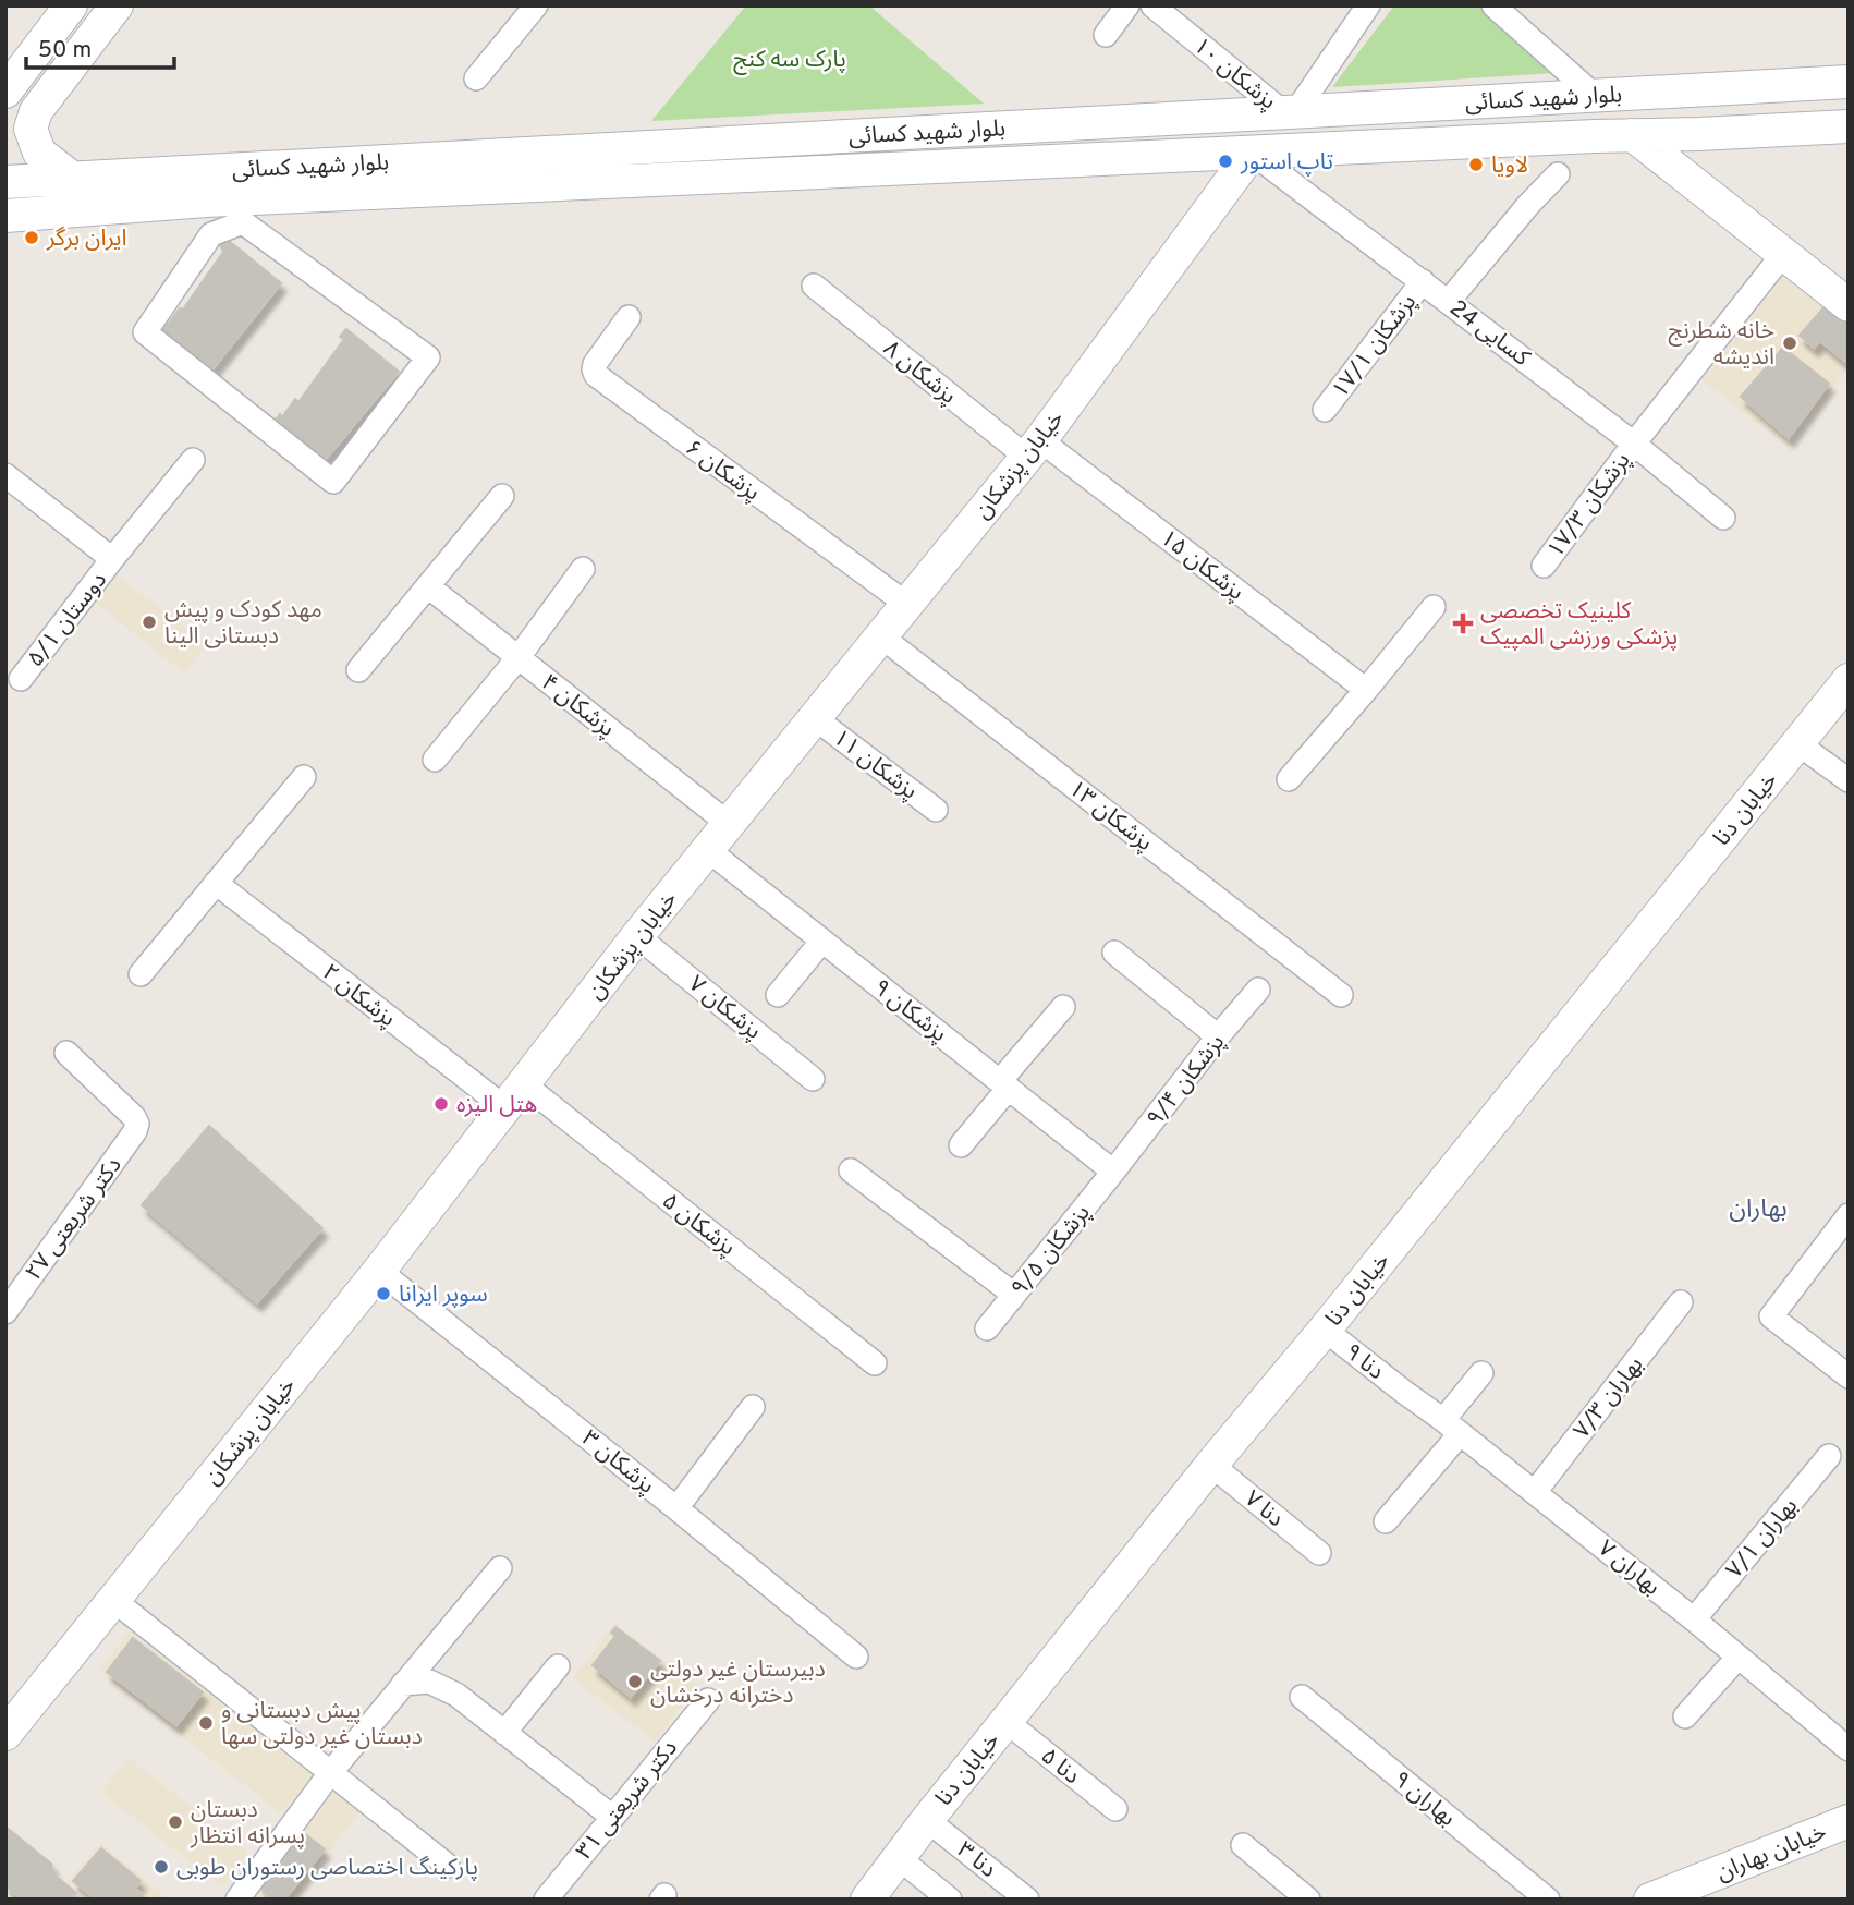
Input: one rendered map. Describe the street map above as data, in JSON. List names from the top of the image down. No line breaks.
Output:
{"streets":{"street":["۱۰ پزشکان","بلوار شهید کسائی","کسایی 24","۱۷/۱ پزشکان","۸ پزشکان","خیابان پزشکان","۶ پزشکان","۱۷/۳ پزشکان","۱۵ پزشکان","۵/۱ دوستان","۴ پزشکان","۱۱ پزشکان","خیابان دنا","۱۳ پزشکان","۲ پزشکان","۷ پزشکان","۹ پزشکان","۹/۴ پزشکان","۲۷ دکتر شریعتی","۵ پزشکان","۹/۵ پزشکان","۹ دنا","۷/۳ بهاران","۳ پزشکان","۷ دنا","۷/۱ بهاران","۷ بهاران","۵ دنا","۹ بهاران","۳۱ دکتر شریعتی","خیابان بهاران","۳ دنا"]},"crossings":[["۱۰ پزشکان","بلوار شهید کسائی"],["بلوار شهید کسائی","کسایی 24"],["بلوار شهید کسائی","خیابان پزشکان"],["کسایی 24","۱۷/۱ پزشکان"],["کسایی 24","خیابان پزشکان"],["کسایی 24","۱۷/۳ پزشکان"],["۸ پزشکان","خیابان پزشکان"],["۸ پزشکان","۱۵ پزشکان"],["خیابان پزشکان","۶ پزشکان"],["خیابان پزشکان","۱۵ پزشکان"],["خیابان پزشکان","۴ پزشکان"],["خیابان پزشکان","۱۱ پزشکان"],["خیابان پزشکان","۱۳ پزشکان"],["خیابان پزشکان","۲ پزشکان"],["خیابان پزشکان","۷ پزشکان"],["خیابان پزشکان","۹ پزشکان"],["خیابان پزشکان","۵ پزشکان"],["خیابان پزشکان","۳ پزشکان"],["خیابان دنا","۹ دنا"],["خیابان دنا","۷ دنا"],["خیابان دنا","۵ دنا"],["خیابان دنا","۳ دنا"],["۲ پزشکان","۵ پزشکان"],["۹ پزشکان","۹/۴ پزشکان"],["۹ پزشکان","۹/۵ پزشکان"],["۹/۴ پزشکان","۹/۵ پزشکان"],["۹ دنا","۷ بهاران"],["۷/۳ بهاران","۷ بهاران"],["۷/۱ بهاران","۷ بهاران"]],"districts":["بهاران"],"parks":["پارک سه کنج"],"places":{"other":["تاپ استور","لاویا","ایران برگر","خانه شطرنج اندیشه","مهد کودک و پیش دبستانی الینا","هتل الیزه","سوپر ایرانا","دبیرستان غیر دولتی دخترانه درخشان","پیش دبستانی و دبستان غیر دولتی سها","دبستان پسرانه انتظار","پارکینگ اختصاصی رستوران طوبی"],"health":["کلینیک تخصصی پزشکی ورزشی المپیک"]},"scale_bar":"50 m"}
